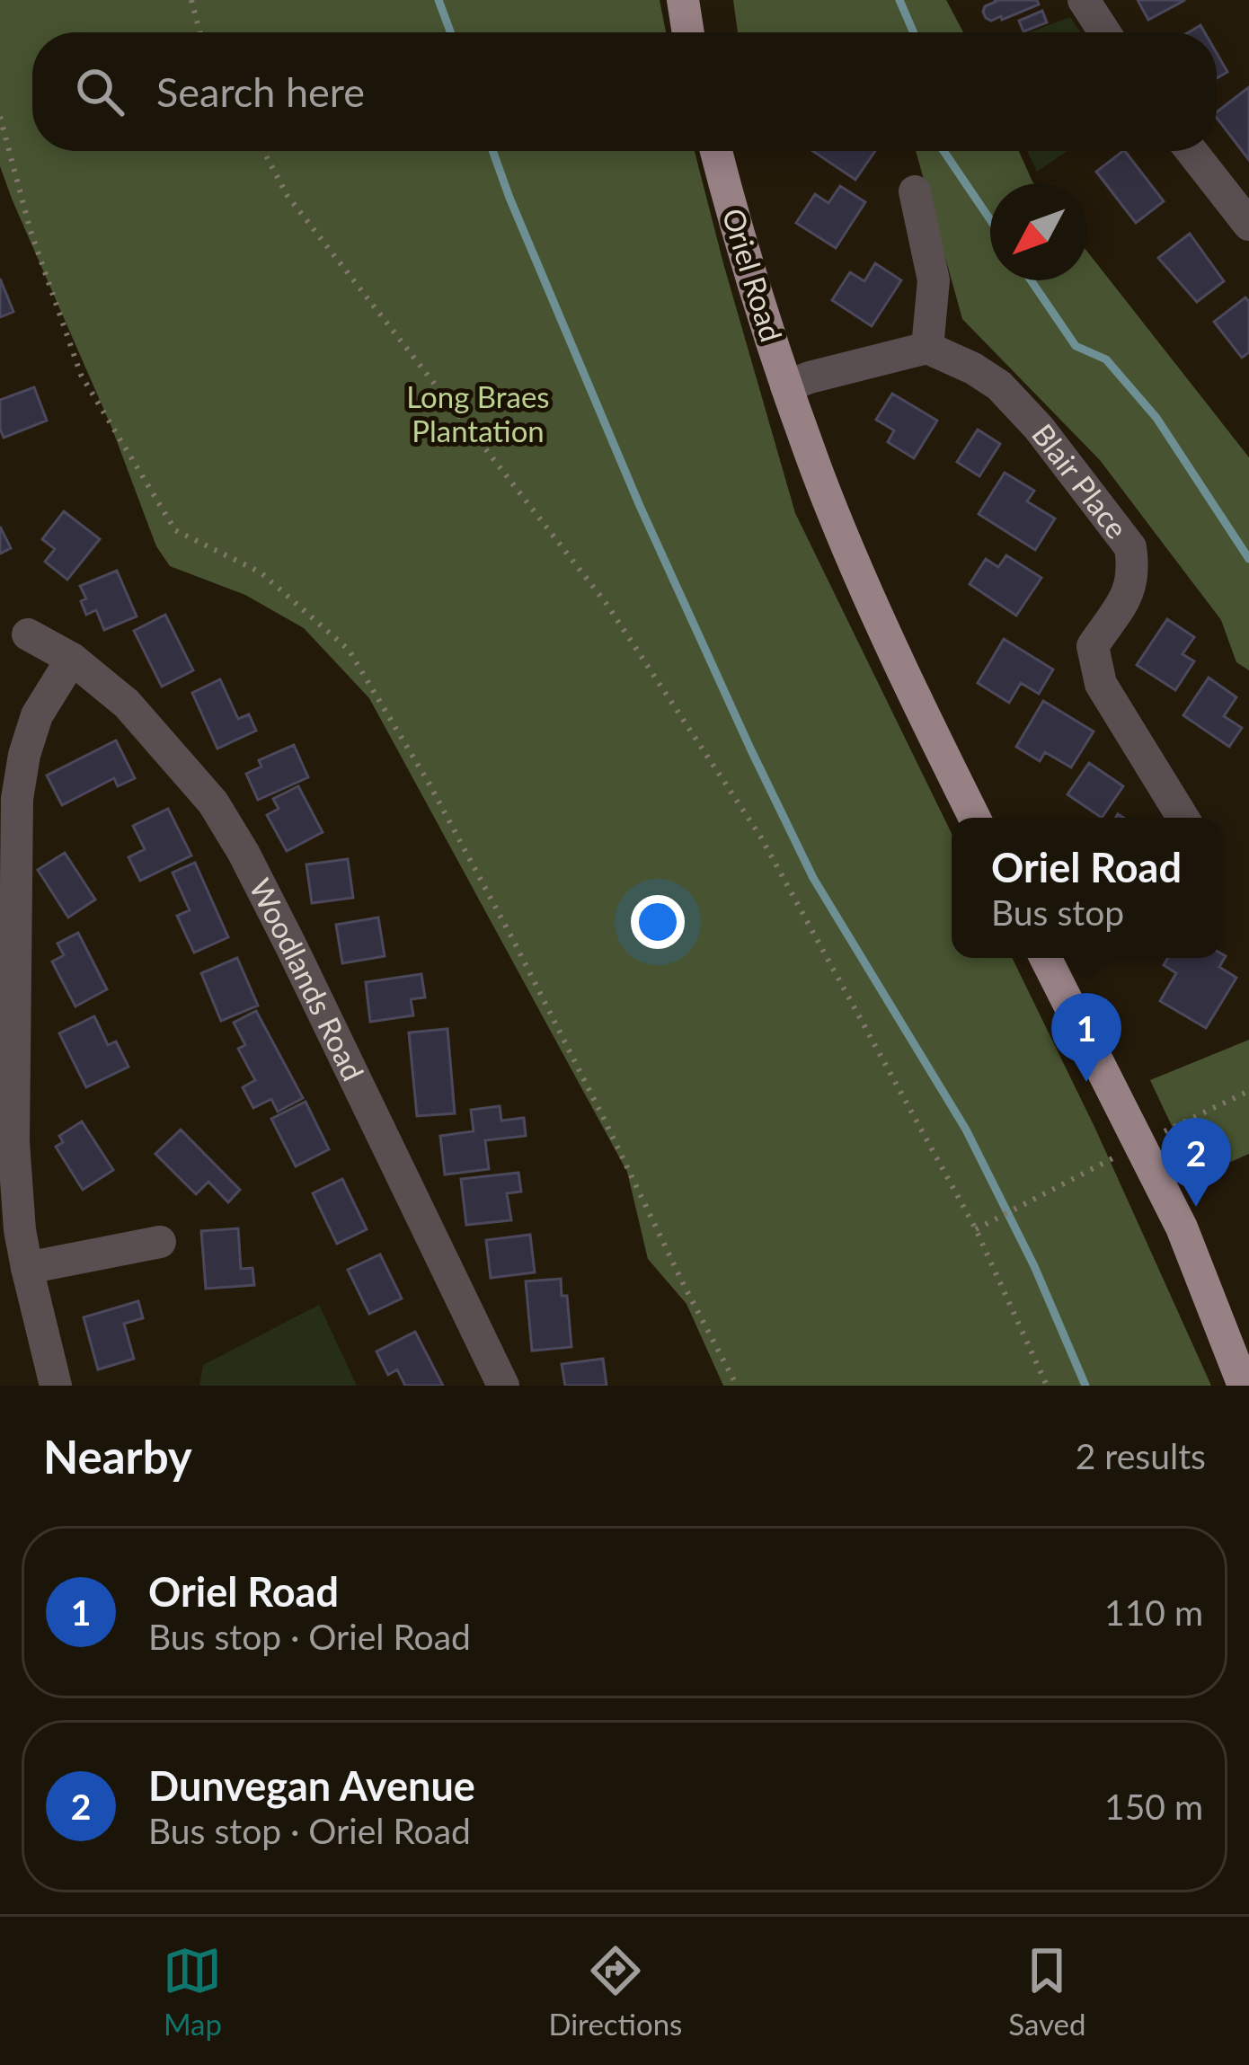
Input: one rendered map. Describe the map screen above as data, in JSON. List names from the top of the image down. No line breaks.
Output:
{"streets":{"main road":["Oriel Road"],"street":["Blair Place","Woodlands Road"]},"parks":["Long Braes Plantation"],"north":"bottom left","page":{"search":"Search here","popup":["Oriel Road","Bus stop"],"pins":["1","2"],"heading":["Nearby","2 results"],"list":[{"mark":"1","name":"Oriel Road","note":"Bus stop · Oriel Road","value":"110 m"},{"mark":"2","name":"Dunvegan Avenue","note":"Bus stop · Oriel Road","value":"150 m"}],"nav":["Map","Directions","Saved"]}}
